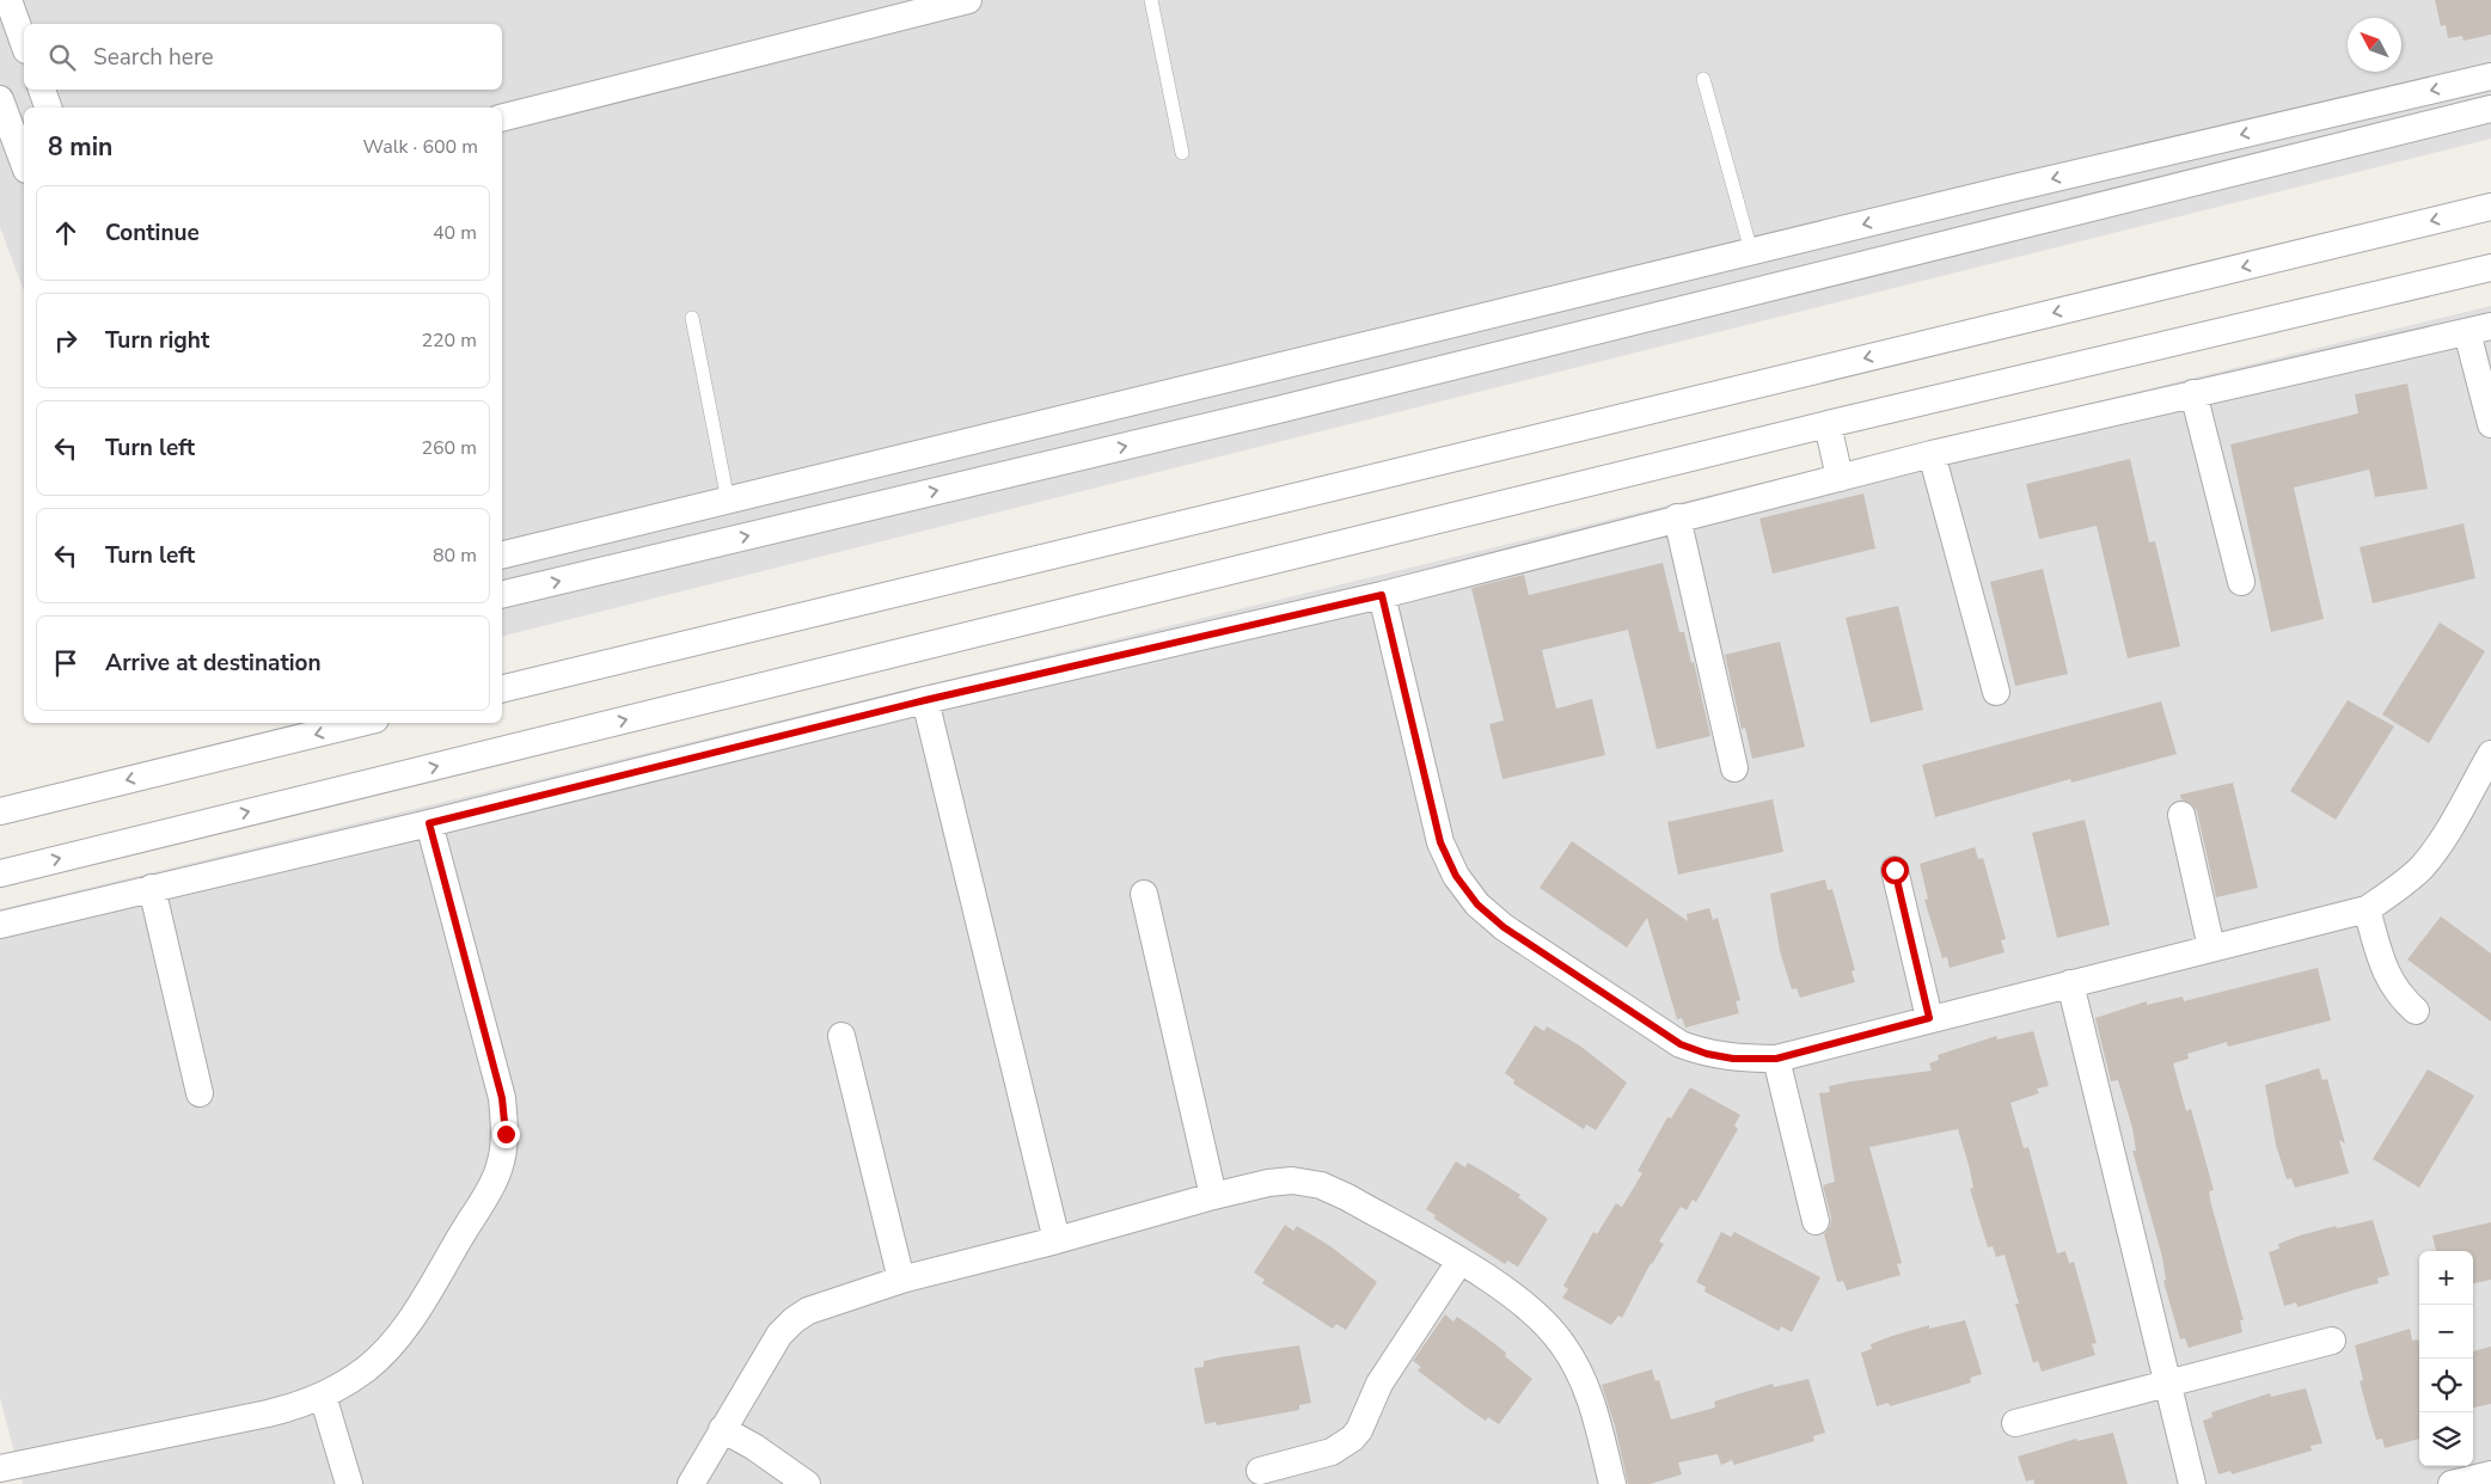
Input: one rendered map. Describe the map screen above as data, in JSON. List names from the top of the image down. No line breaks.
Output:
{"north":"top left","page":{"search":"Search here","heading":["8 min","Walk · 600 m"],"list":[["Continue","40 m"],["Turn right","220 m"],["Turn left","260 m"],["Turn left","80 m"],"Arrive at destination"],"map_buttons":["+","−"]}}
